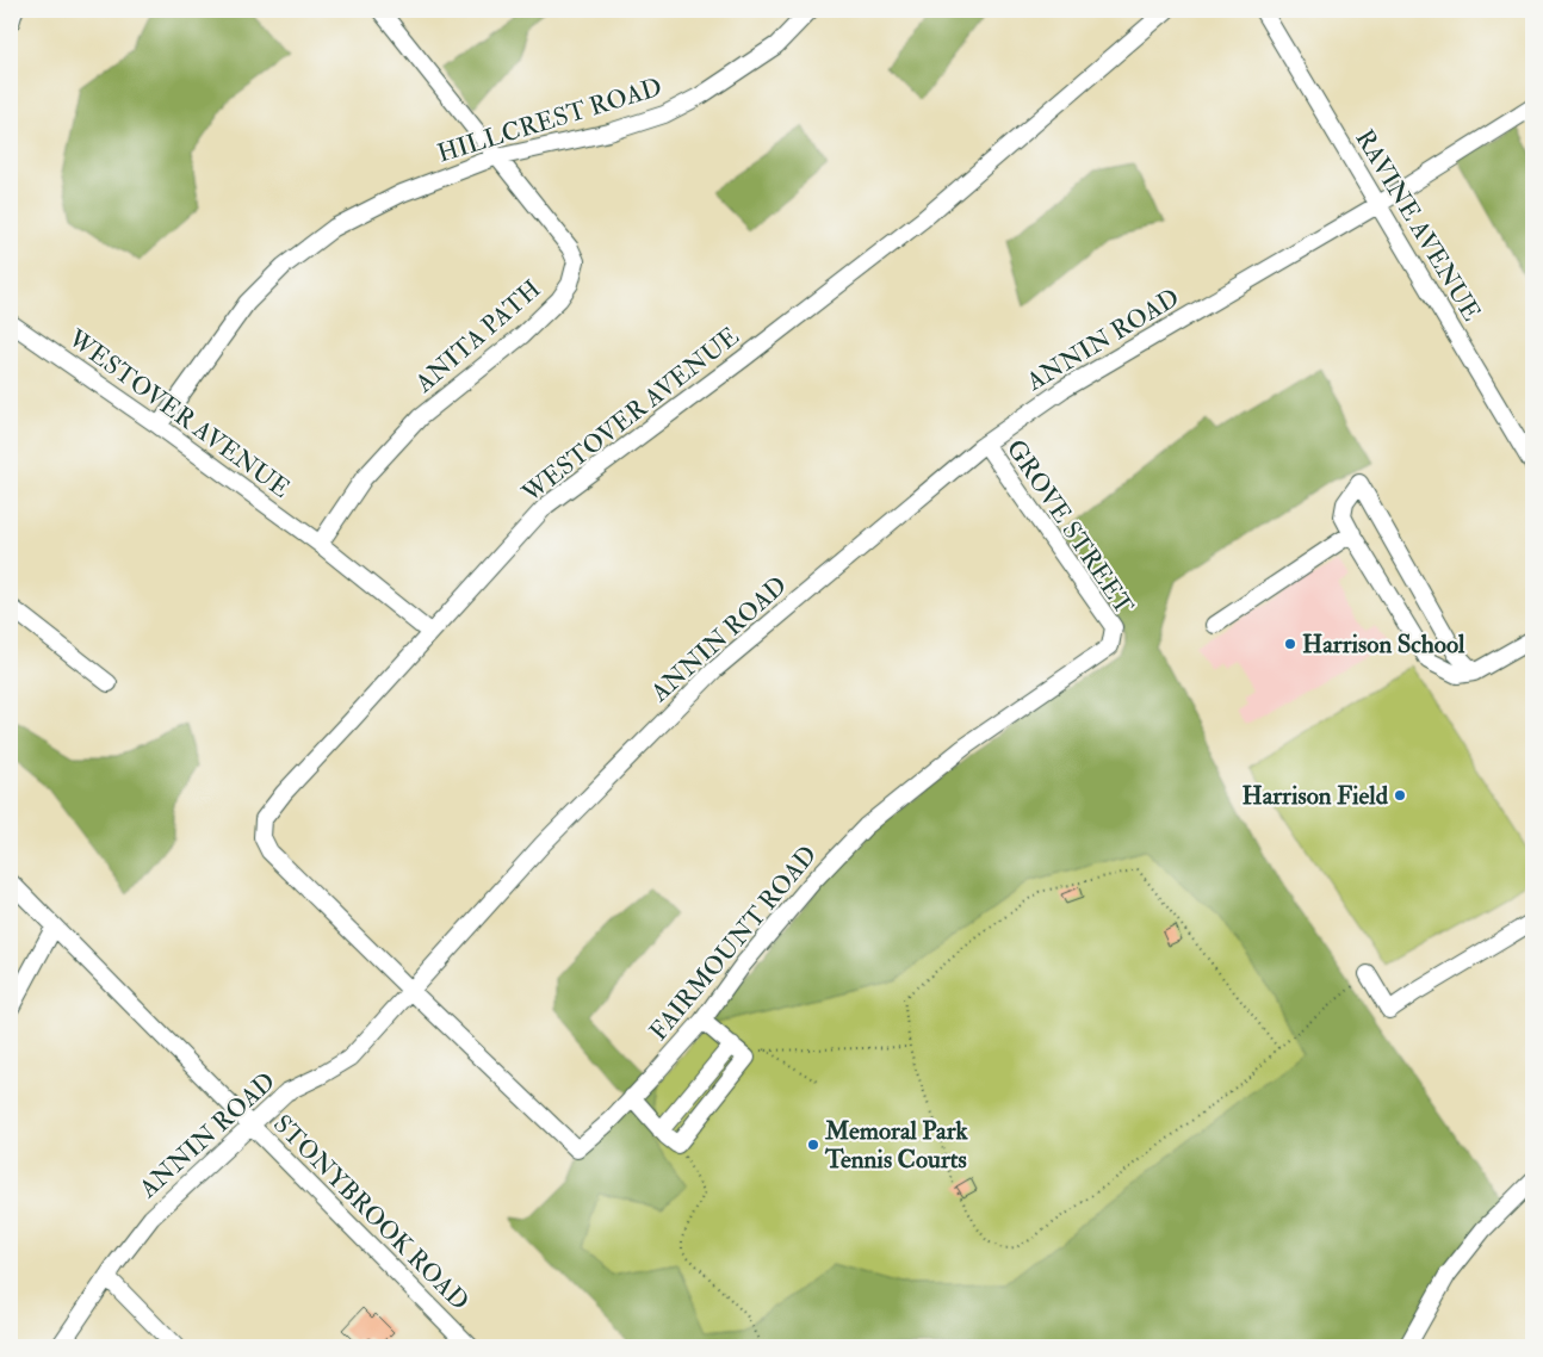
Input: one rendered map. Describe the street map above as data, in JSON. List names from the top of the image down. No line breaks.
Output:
{"streets":{"street":["HILLCREST ROAD","RAVINE AVENUE","ANITA PATH","ANNIN ROAD","WESTOVER AVENUE","GROVE STREET","FAIRMOUNT ROAD","STONYBROOK ROAD"]},"crossings":[["HILLCREST ROAD","ANITA PATH"],["HILLCREST ROAD","WESTOVER AVENUE"],["RAVINE AVENUE","ANNIN ROAD"],["ANITA PATH","WESTOVER AVENUE"],["ANNIN ROAD","GROVE STREET"],["ANNIN ROAD","FAIRMOUNT ROAD"],["ANNIN ROAD","STONYBROOK ROAD"],["GROVE STREET","FAIRMOUNT ROAD"]],"places":["Harrison School","Harrison Field","Memoral Park Tennis Courts"]}
